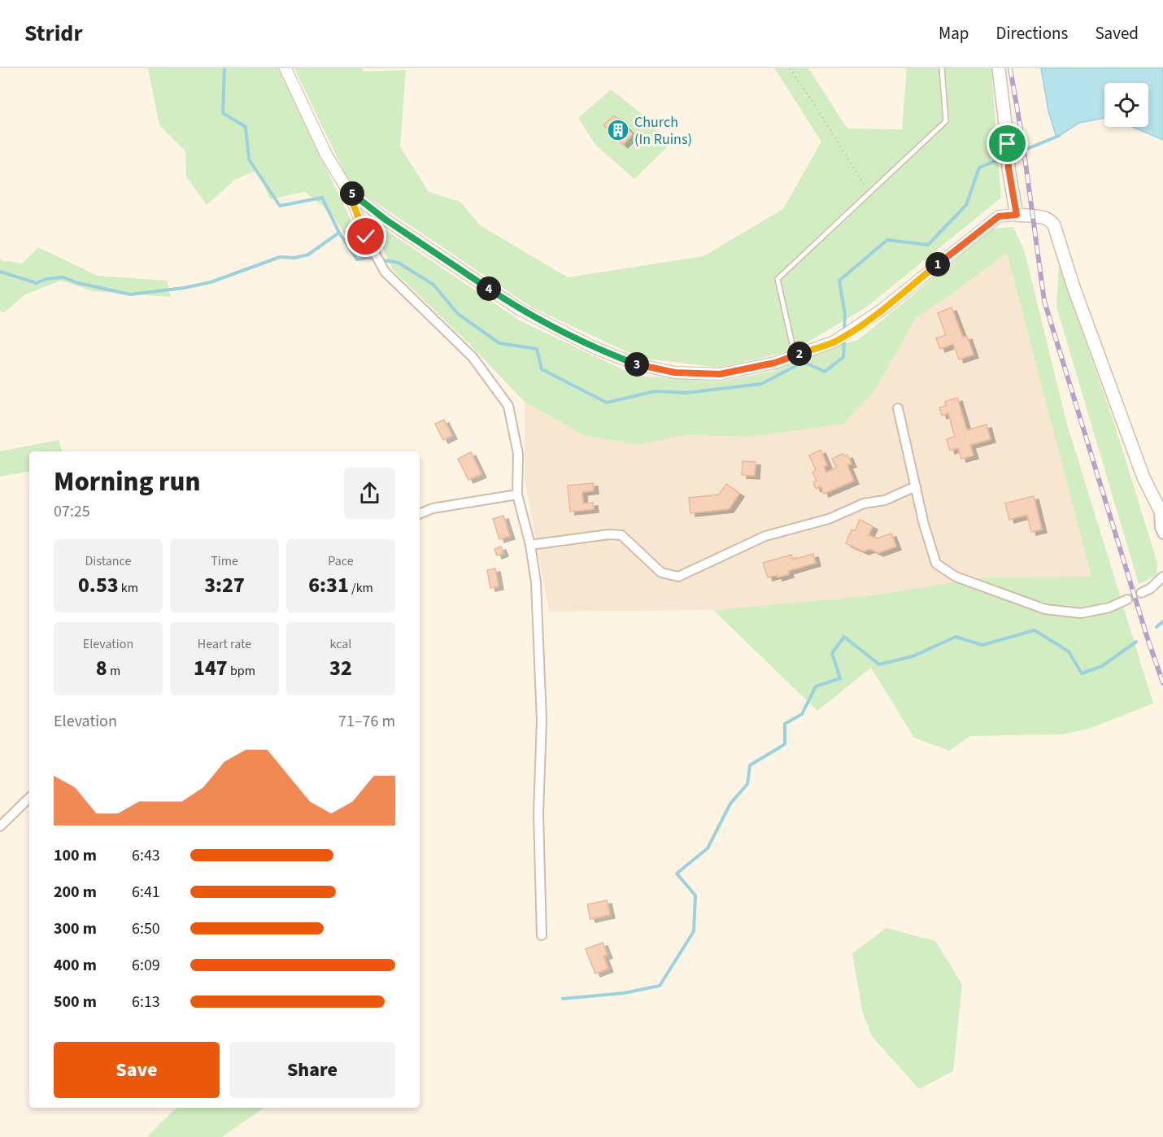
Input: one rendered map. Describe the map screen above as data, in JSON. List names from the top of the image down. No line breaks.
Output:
{"places":{"building":["Church (In Ruins)"]},"page":{"header":"Stridr","nav":["Map","Directions","Saved"],"pins":["5","1","4","2","3"],"heading":["Morning run","07:25"],"stats":[["Distance","0.53 km"],["Time","3:27"],["Pace","6:31 /km"],["Elevation","8 m"],["Heart rate","147 bpm"],["kcal","32"]],"chart":["Elevation","71–76 m"],"list":[{"name":"100 m","note":"6:43"},{"name":"200 m","note":"6:41"},{"name":"300 m","note":"6:50"},{"name":"400 m","note":"6:09"},{"name":"500 m","note":"6:13"}],"buttons":["Save","Share"]}}
